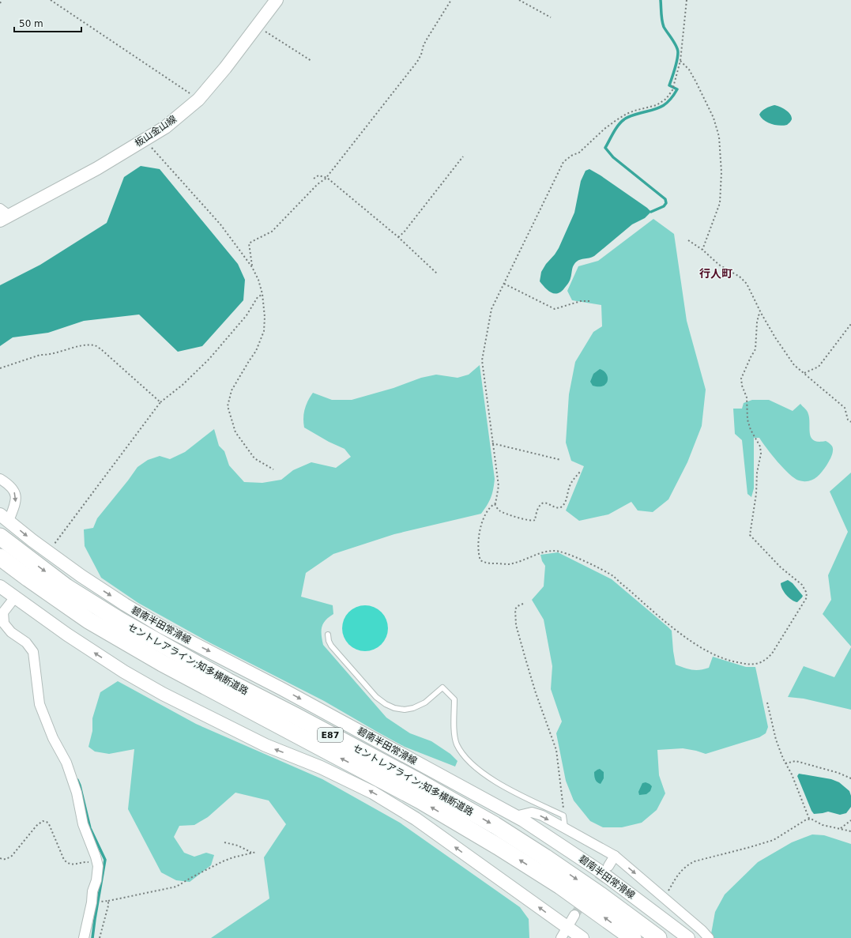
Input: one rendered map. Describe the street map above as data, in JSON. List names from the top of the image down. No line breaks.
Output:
{"streets":{"highway":["セントレアライン;知多横断道路","E87"],"main road":["板山金山線","碧南半田常滑線"]},"districts":["行人町"],"scale_bar":"50 m"}
